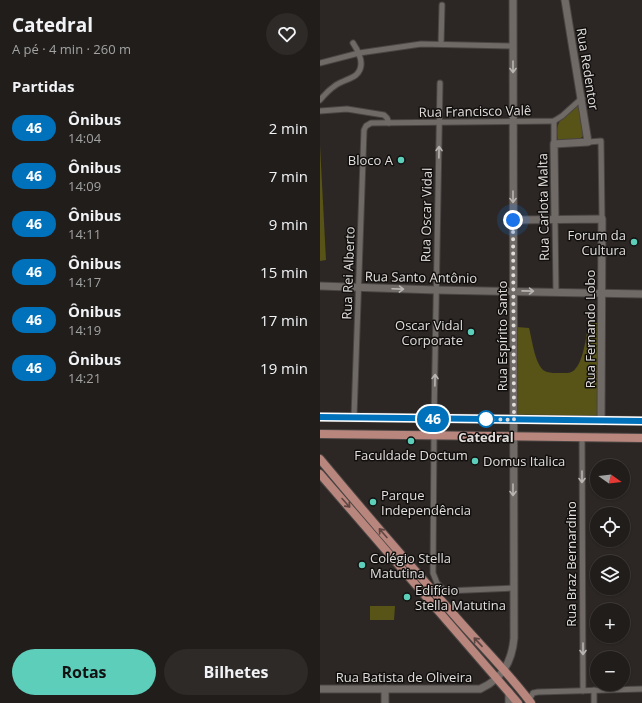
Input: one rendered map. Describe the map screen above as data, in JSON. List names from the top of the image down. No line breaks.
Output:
{"streets":{"street":["Rua Redentor","Rua Francisco Valê","Rua Carlota Malta","Rua Oscar Vidal","Rua Rei Alberto","Rua Santo Antônio","Rua Fernando Lobo","Rua Espírito Santo","Rua Braz Bernardino","Rua Batista de Oliveira"]},"crossings":[["Rua Redentor","Rua Fernando Lobo"],["Rua Francisco Valê","Rua Carlota Malta"],["Rua Francisco Valê","Rua Oscar Vidal"],["Rua Francisco Valê","Rua Rei Alberto"],["Rua Francisco Valê","Rua Espírito Santo"],["Rua Carlota Malta","Rua Santo Antônio"],["Rua Carlota Malta","Rua Fernando Lobo"],["Rua Oscar Vidal","Rua Santo Antônio"],["Rua Rei Alberto","Rua Santo Antônio"],["Rua Santo Antônio","Rua Fernando Lobo"],["Rua Santo Antônio","Rua Espírito Santo"],["Rua Espírito Santo","Rua Batista de Oliveira"]],"one_way":["Rua Oscar Vidal","Rua Santo Antônio","Rua Espírito Santo","Rua Braz Bernardino"],"places":["Bloco A","Forum da Cultura","Oscar Vidal Corporate","Catedral","Faculdade Doctum","Domus Italica","Parque Independência","Colégio Stella Matutina","Edifício Stella Matutina"],"lines":["bus line 46"],"north":"right","page":{"heading":[["Catedral","A pé · 4 min · 260 m"],"Partidas"],"on_map":"46","list":[{"mark":"46","name":"Ônibus","note":"14:04","value":"2 min"},{"mark":"46","name":"Ônibus","note":"14:09","value":"7 min"},{"mark":"46","name":"Ônibus","note":"14:11","value":"9 min"},{"mark":"46","name":"Ônibus","note":"14:17","value":"15 min"},{"mark":"46","name":"Ônibus","note":"14:19","value":"17 min"},{"mark":"46","name":"Ônibus","note":"14:21","value":"19 min"}],"map_buttons":["+","−"],"buttons":["Rotas","Bilhetes"]}}
